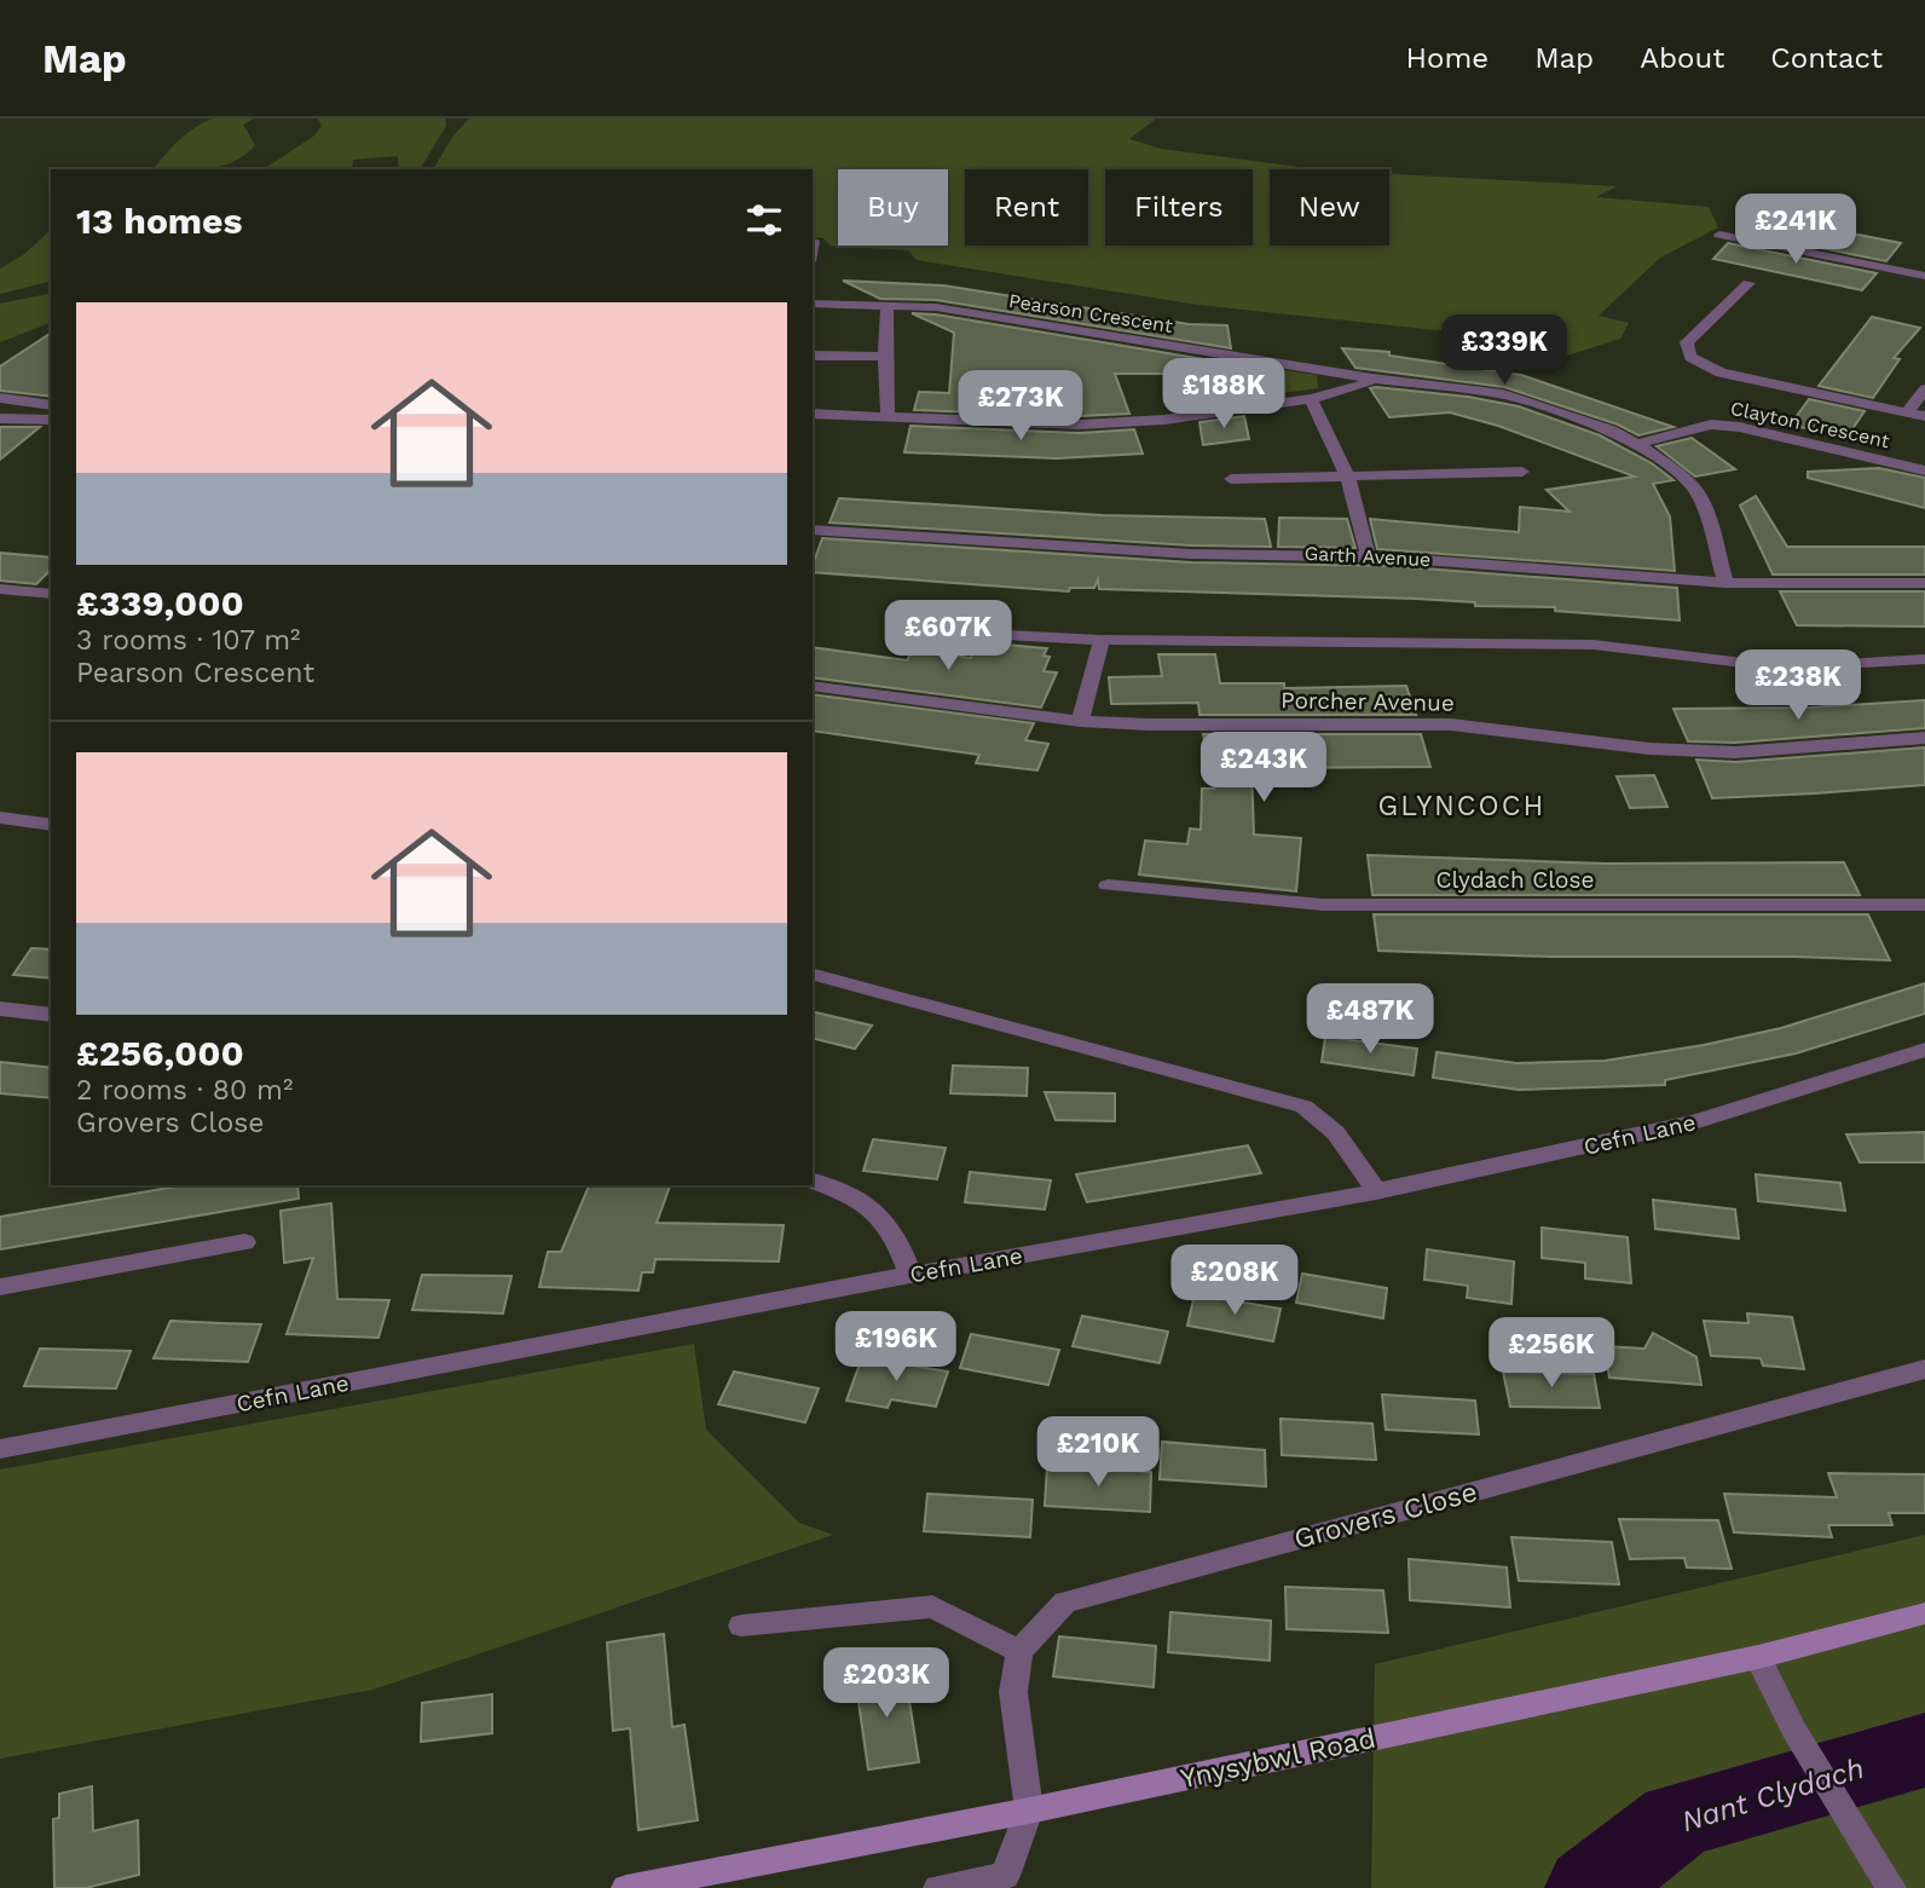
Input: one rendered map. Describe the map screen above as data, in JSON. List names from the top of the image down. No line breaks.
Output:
{"streets":{"main road":["Ynysybwl Road"],"street":["Pearson Crescent","Clayton Crescent","Garth Avenue","Porcher Avenue","Clydach Close","Cefn Lane","Grovers Close"]},"crossings":[["Pearson Crescent","Clayton Crescent"],["Pearson Crescent","Garth Avenue"]],"districts":["GLYNCOCH"],"water":["Nant Clydach"],"page":{"header":"Map","nav":["Home","Map","About","Contact"],"chip":["Buy","Rent","Filters","New"],"heading":"13 homes","price":["£241K","£339K","£188K","£273K","£607K","£238K","£243K","£487K","£208K","£196K","£256K","£210K","£203K"],"list":[{"name":"£339,000","note":"3 rooms · 107 m² · Pearson Crescent"},{"name":"£256,000","note":"2 rooms · 80 m² · Grovers Close"}]}}
